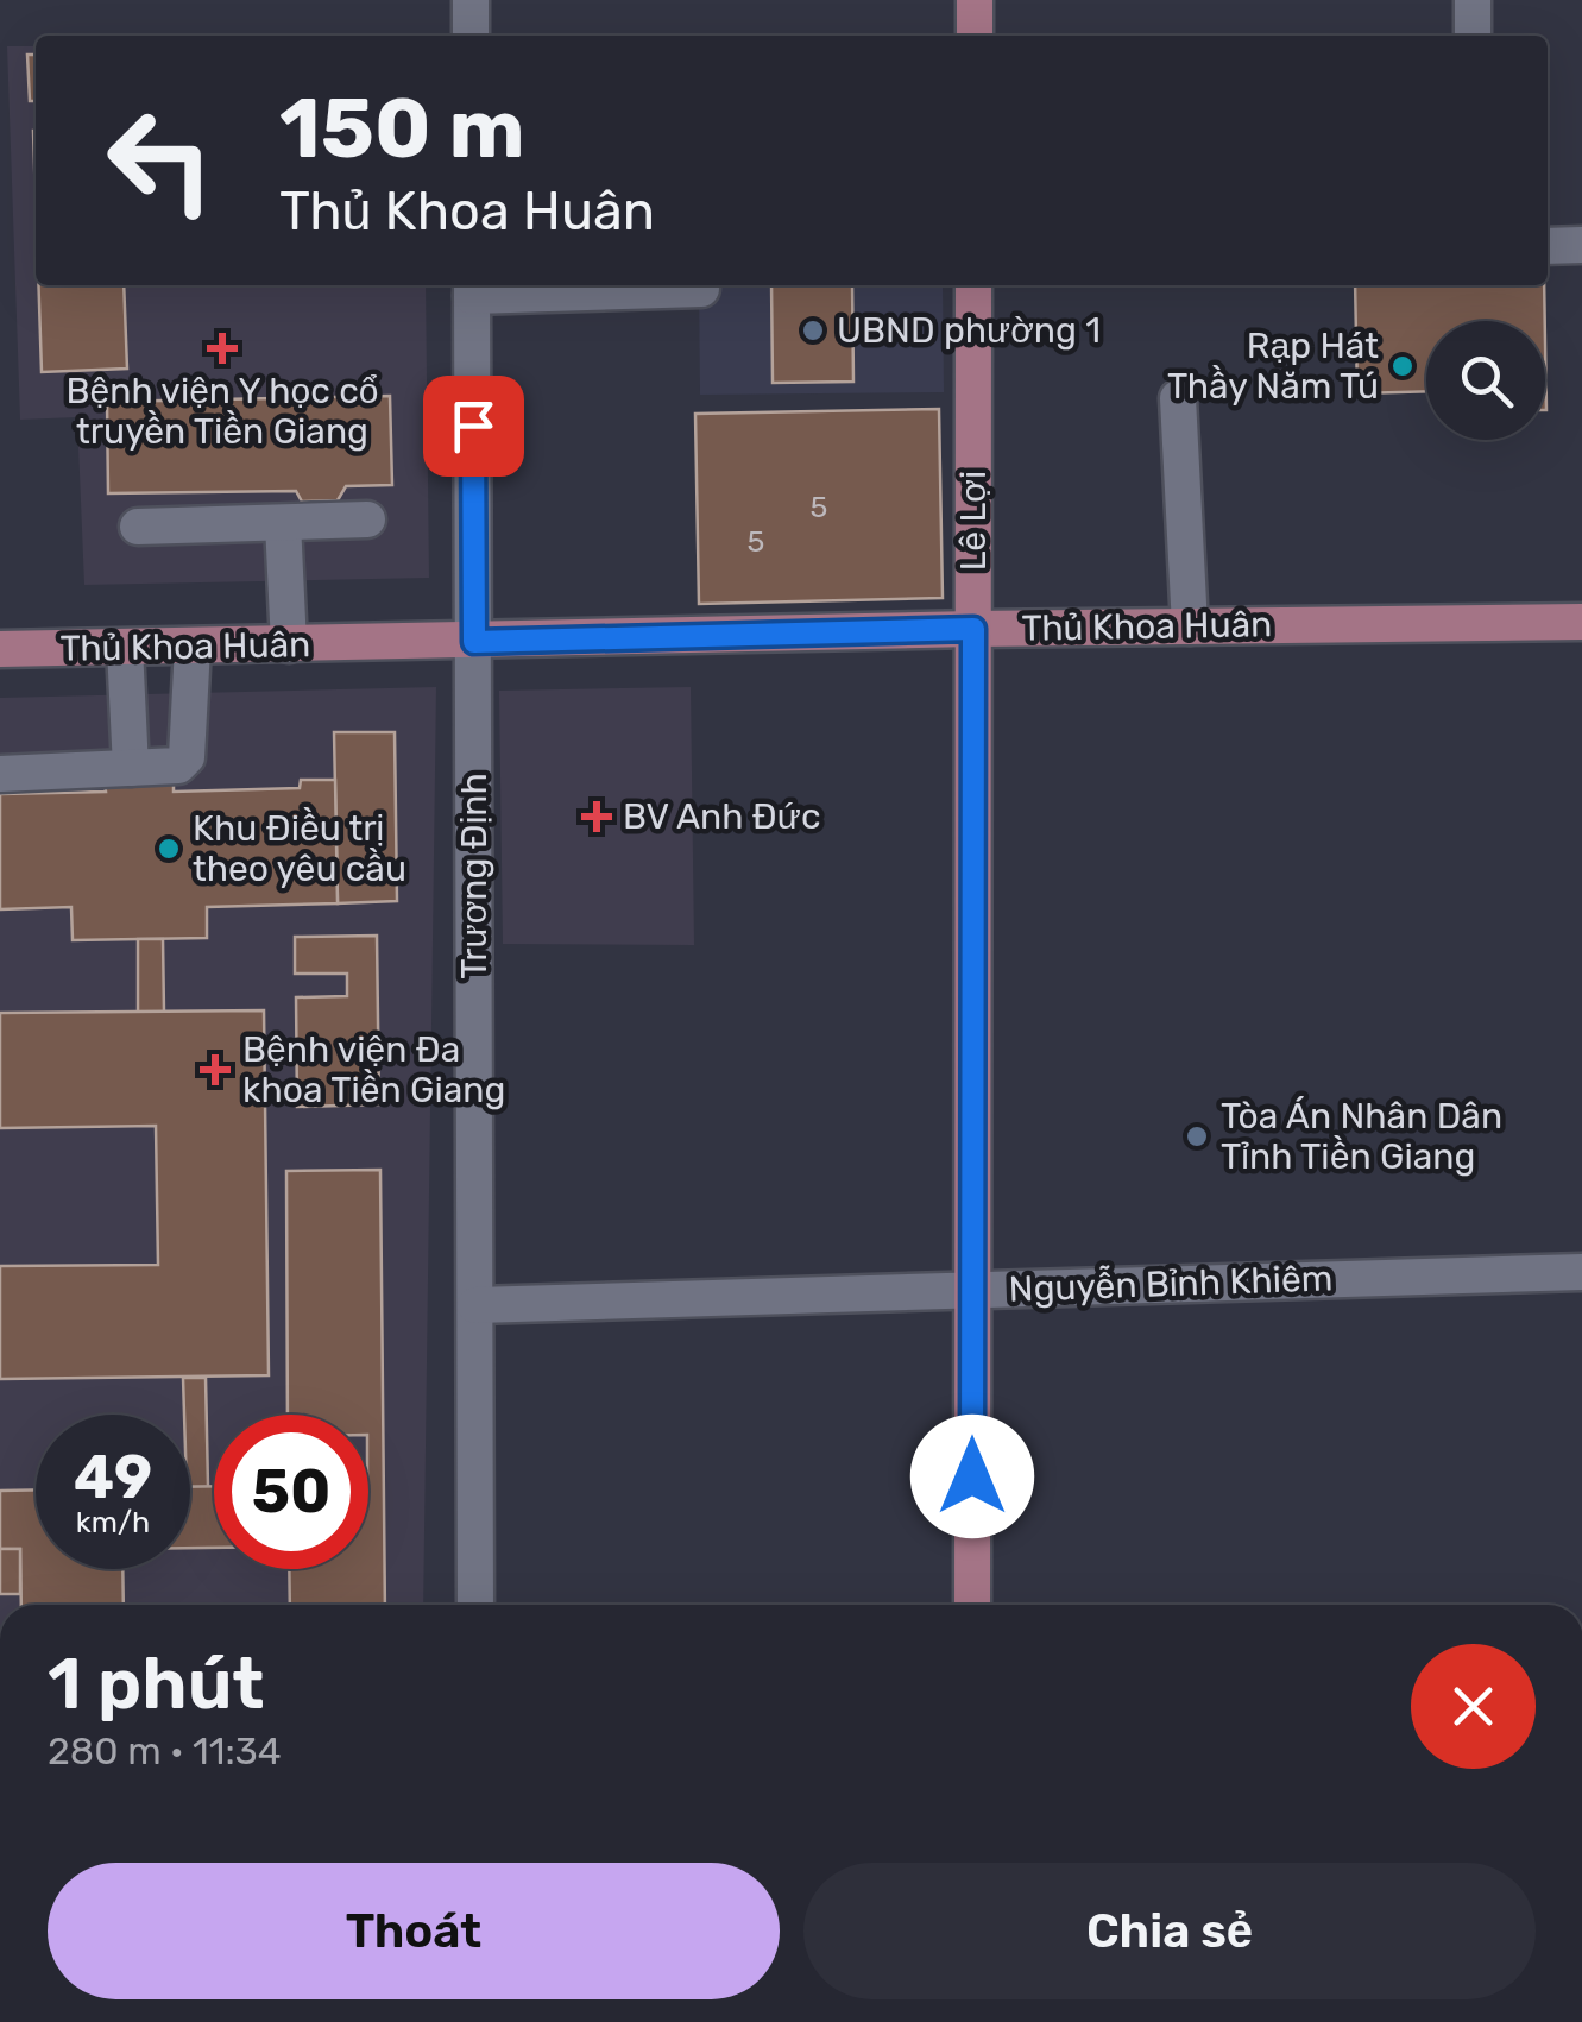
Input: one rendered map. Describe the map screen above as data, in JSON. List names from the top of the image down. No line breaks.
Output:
{"streets":{"main road":["Lê Lợi","Thủ Khoa Huân"],"street":["Trương Định","Nguyễn Bỉnh Khiêm"]},"crossings":[["Lê Lợi","Thủ Khoa Huân"],["Lê Lợi","Nguyễn Bỉnh Khiêm"],["Thủ Khoa Huân","Trương Định"],["Trương Định","Nguyễn Bỉnh Khiêm"]],"places":{"other":["UBND phường 1","Rạp Hát Thầy Năm Tú","Khu Điều trị theo yêu cầu","Tòa Án Nhân Dân Tỉnh Tiền Giang"],"health":["Bệnh viện Y học cổ truyền Tiền Giang","BV Anh Đức","Bệnh viện Đa khoa Tiền Giang"]},"house_numbers":["5","5"],"page":{"turn":["150 m","Thủ Khoa Huân"],"speed":"49 km/h","limit":"50","heading":["1 phút","280 m · 11:34"],"buttons":["Thoát","Chia sẻ"]}}
